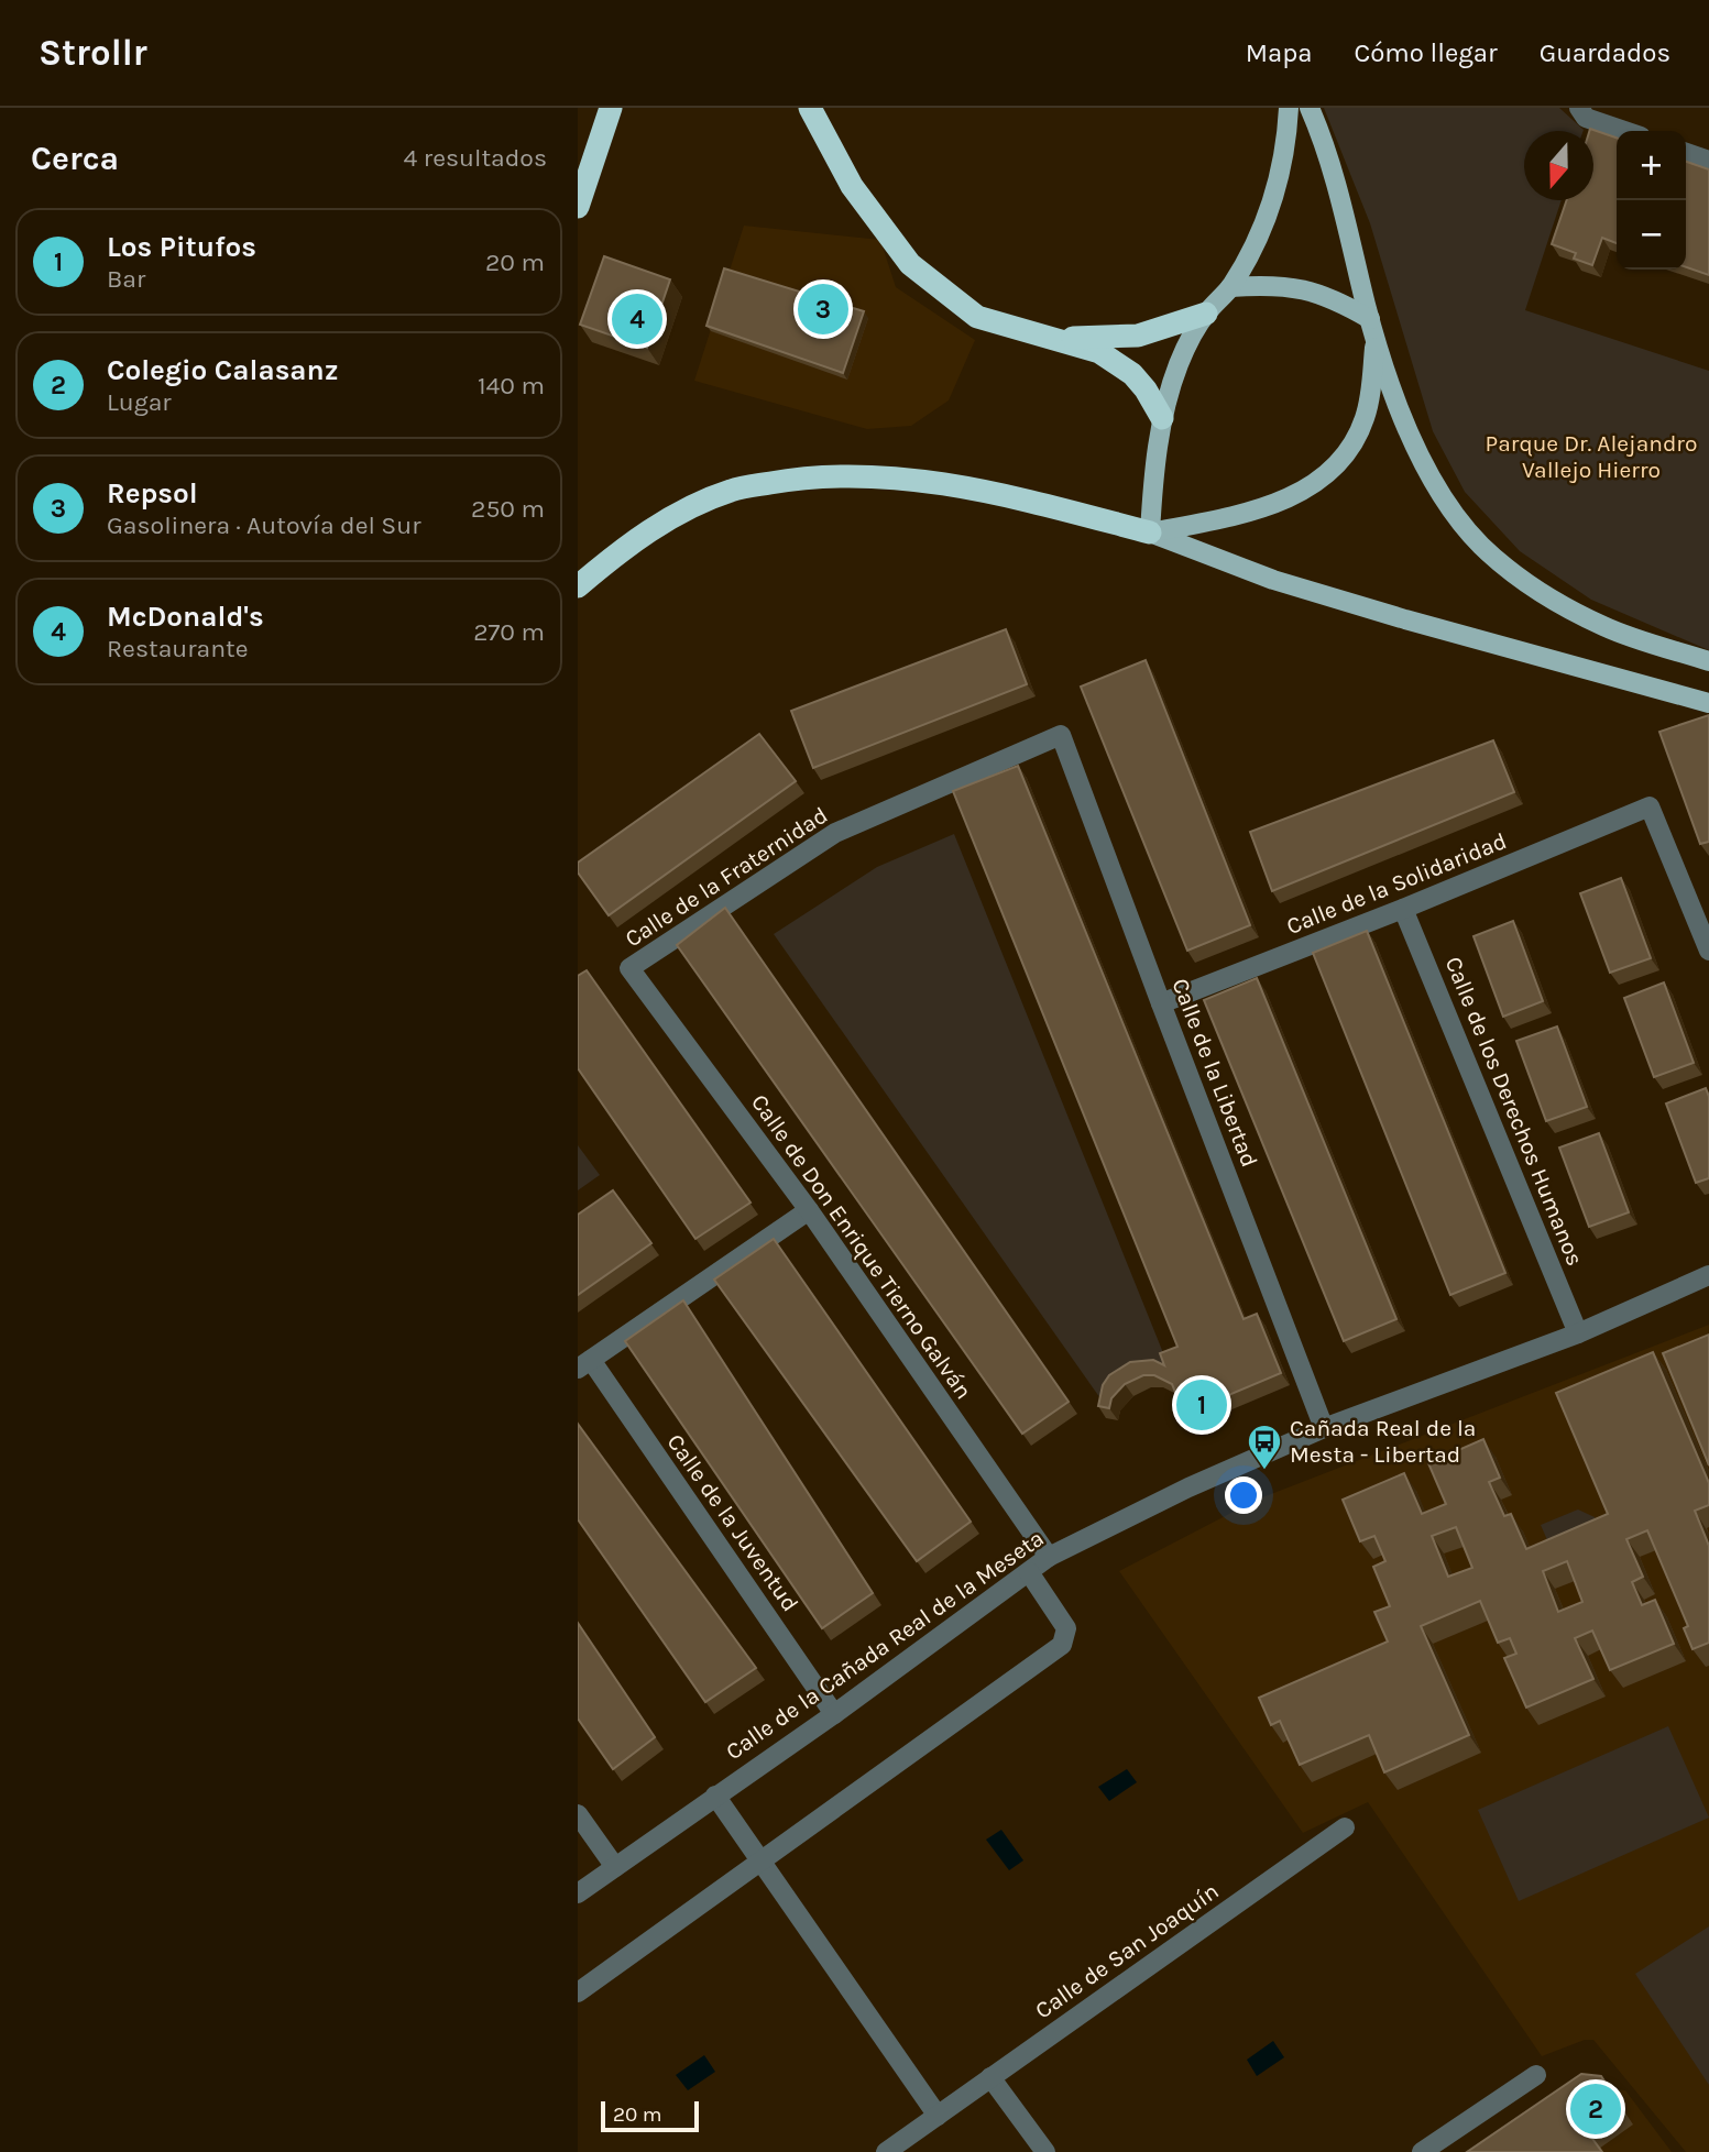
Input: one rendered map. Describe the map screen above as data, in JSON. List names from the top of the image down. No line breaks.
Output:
{"streets":{"street":["Calle de la Fraternidad","Calle de la Solidaridad","Calle de la Libertad","Calle de los Derechos Humanos","Calle de Don Enrique Tierno Galván","Calle de la Juventud","Calle de la Cañada Real de la Meseta","Calle de San Joaquín"]},"crossings":[["Calle de la Fraternidad","Calle de la Libertad"],["Calle de la Fraternidad","Calle de Don Enrique Tierno Galván"],["Calle de la Solidaridad","Calle de la Libertad"],["Calle de la Solidaridad","Calle de los Derechos Humanos"],["Calle de la Libertad","Calle de la Cañada Real de la Meseta"],["Calle de los Derechos Humanos","Calle de la Cañada Real de la Meseta"],["Calle de Don Enrique Tierno Galván","Calle de la Cañada Real de la Meseta"],["Calle de la Juventud","Calle de la Cañada Real de la Meseta"]],"parks":["Parque Dr. Alejandro Vallejo Hierro"],"places":{"bus stop":["Cañada Real de la Mesta - Libertad"]},"scale_bar":"20 m","north":"bottom","page":{"header":"Strollr","nav":["Mapa","Cómo llegar","Guardados"],"heading":["Cerca","4 resultados"],"map_buttons":["+","−"],"list":[{"mark":"1","name":"Los Pitufos","note":"Bar","value":"20 m"},{"mark":"2","name":"Colegio Calasanz","note":"Lugar","value":"140 m"},{"mark":"3","name":"Repsol","note":"Gasolinera · Autovía del Sur","value":"250 m"},{"mark":"4","name":"McDonald's","note":"Restaurante","value":"270 m"}],"pins":["3","4","1","2"],"scale":"20 m"}}
